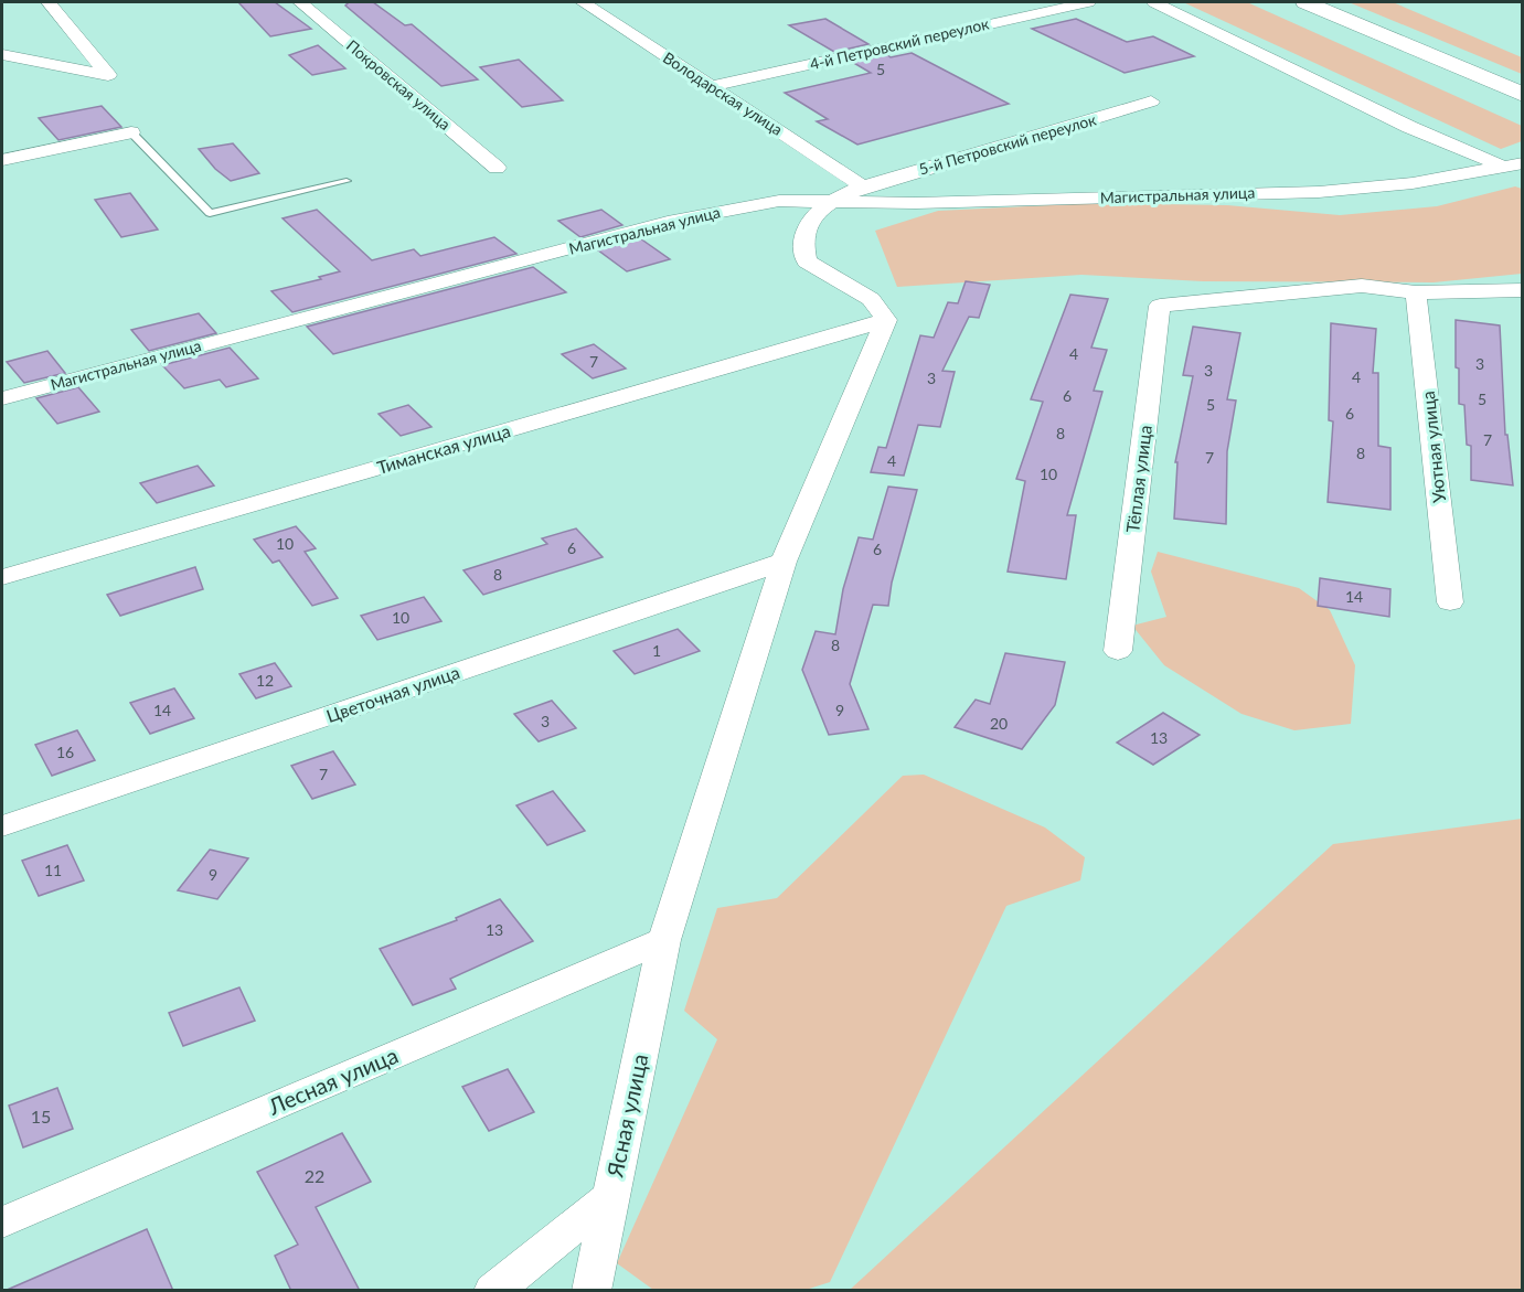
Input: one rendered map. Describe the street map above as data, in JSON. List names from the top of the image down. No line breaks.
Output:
{"streets":{"street":["4-й Петровский переулок","Покровская улица","Володарская улица","5-й Петровский переулок","Магистральная улица","Уютная улица","Тиманская улица","Тёплая улица","Цветочная улица","Лесная улица","Ясная улица"]},"crossings":[["4-й Петровский переулок","Володарская улица"],["Володарская улица","5-й Петровский переулок"],["5-й Петровский переулок","Магистральная улица"],["Уютная улица","Тёплая улица"],["Тиманская улица","Ясная улица"],["Цветочная улица","Ясная улица"],["Лесная улица","Ясная улица"]],"house_numbers":["5","4","7","3","3","4","3","6","5","5","6","8","7","8","7","4","10","10","6","6","8","14","10","8","1","12","14","9","3","20","13","16","7","11","9","13","15","22"]}
